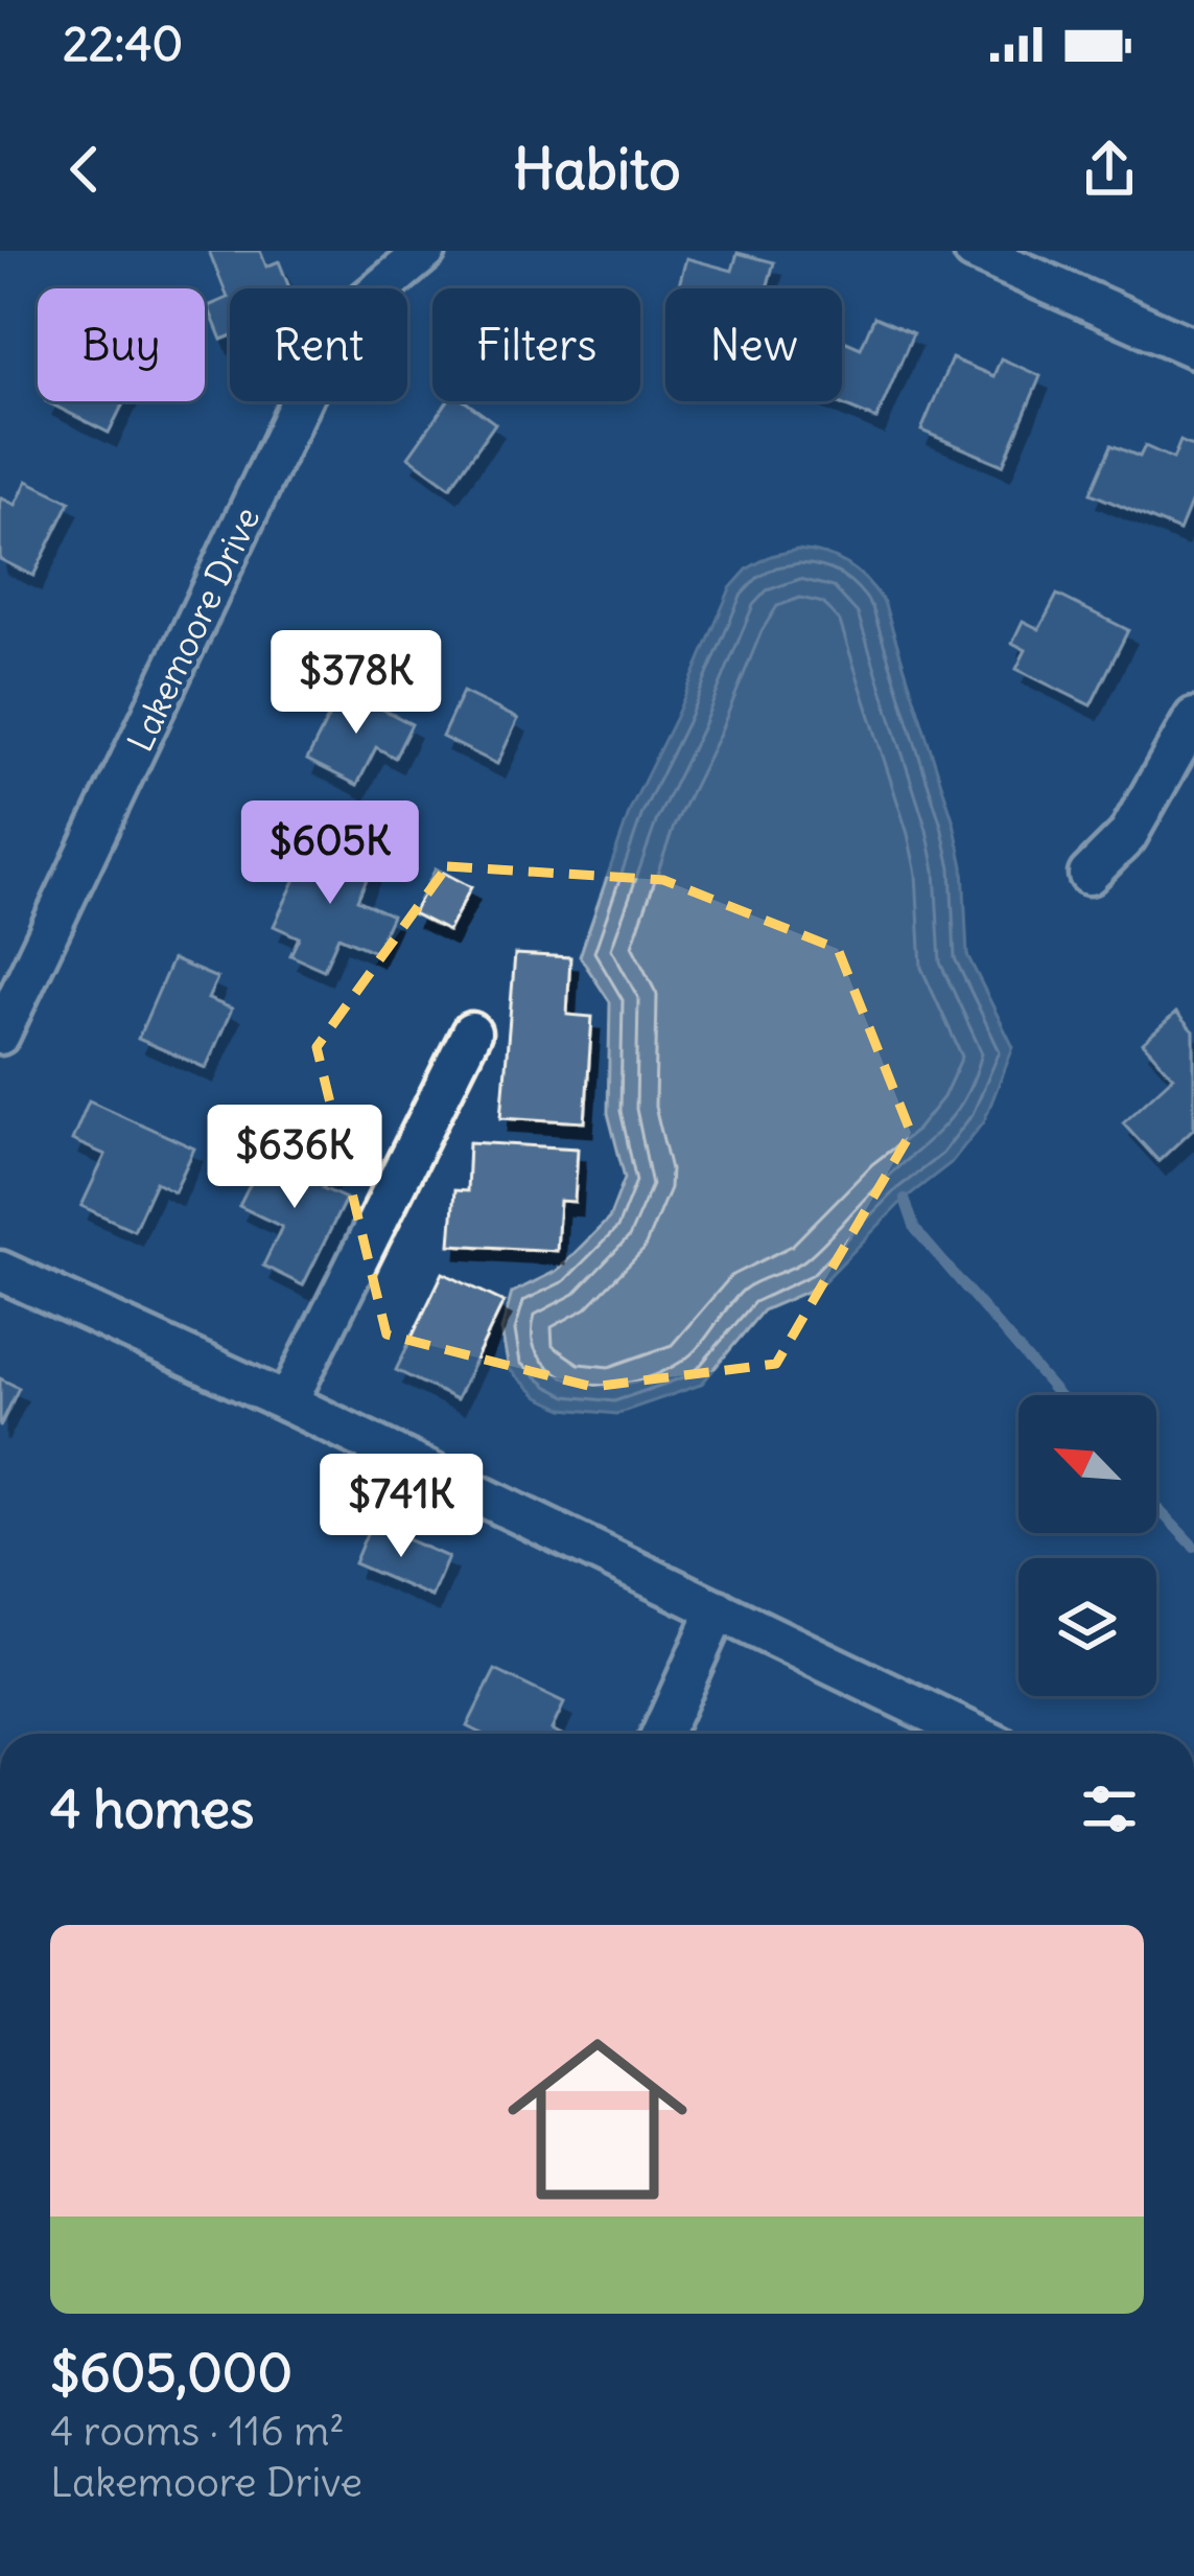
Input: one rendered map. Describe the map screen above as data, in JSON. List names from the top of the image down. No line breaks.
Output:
{"streets":{"street":["Lakemoore Drive"]},"north":"top left","page":{"status":"22:40","header":"Habito","chip":["Buy","Rent","Filters","New"],"price":["$378K","$605K","$636K","$741K"],"heading":"4 homes","list":[{"name":"$605,000","note":"4 rooms · 116 m² · Lakemoore Drive"}]}}
